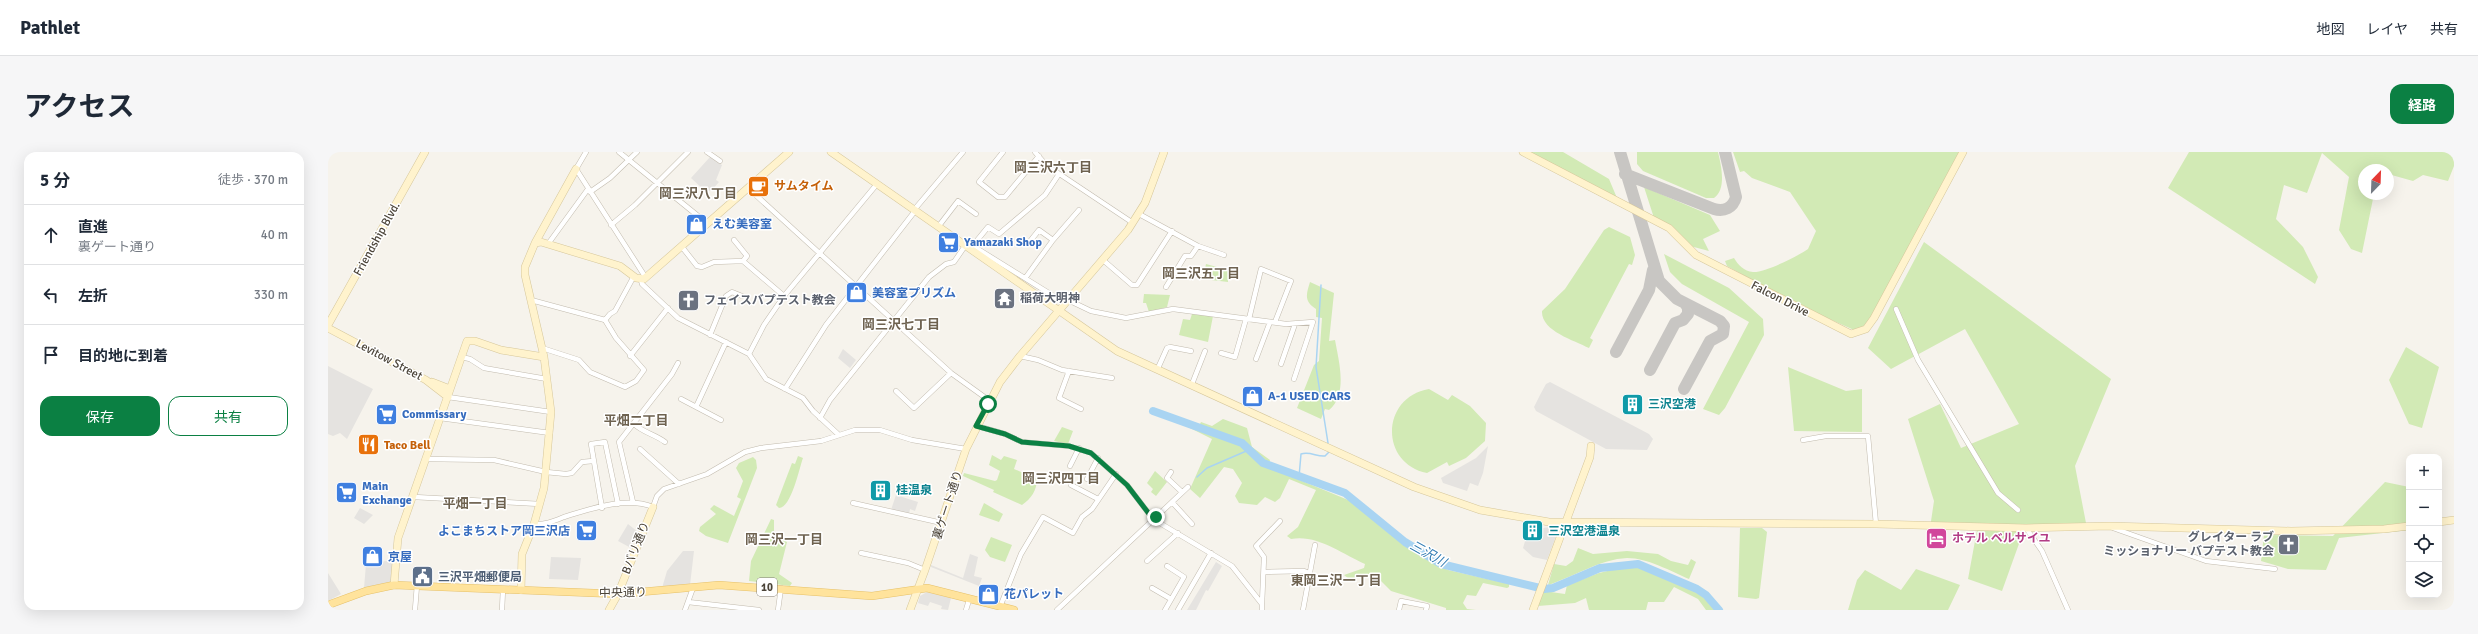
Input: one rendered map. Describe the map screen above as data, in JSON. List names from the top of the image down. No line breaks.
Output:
{"streets":{"main road":["10","中央通り"],"street":["Friendship Blvd.","Falcon Drive","Levitow Street","裏ゲート通り","Bバリ通り"]},"crossings":[["Friendship Blvd.","Levitow Street"],["裏ゲート通り","10"],["裏ゲート通り","中央通り"],["Bバリ通り","中央通り"],["10","中央通り"]],"districts":["岡三沢六丁目","岡三沢八丁目","岡三沢五丁目","岡三沢七丁目","平畑二丁目","岡三沢四丁目","平畑一丁目","岡三沢一丁目","東岡三沢一丁目"],"water":["三沢川"],"places":{"cafe":["サムタイム"],"shop":["えむ美容室","美容室プリズム","A-1 USED CARS","京屋","花パレット"],"supermarket":["Yamazaki Shop","Commissary","Main Exchange","よこまちストア岡三沢店"],"temple":["稲荷大明神"],"church":["フェイスバプテスト教会","グレイター ラブ ミッショナリー バプテスト教会"],"building":["三沢空港","桂温泉","三沢空港温泉"],"restaurant":["Taco Bell"],"hotel":["ホテル ベルサイユ"],"public building":["三沢平畑郵便局"]},"north":"top right","page":{"header":"Pathlet","nav":["地図","レイヤ","共有"],"title":"アクセス","buttons":["経路",["保存","共有"]],"heading":["5 分","徒歩 · 370 m"],"list":[["直進","裏ゲート通り","40 m"],["左折","330 m"],"目的地に到着"],"map_buttons":["+","−"]}}
